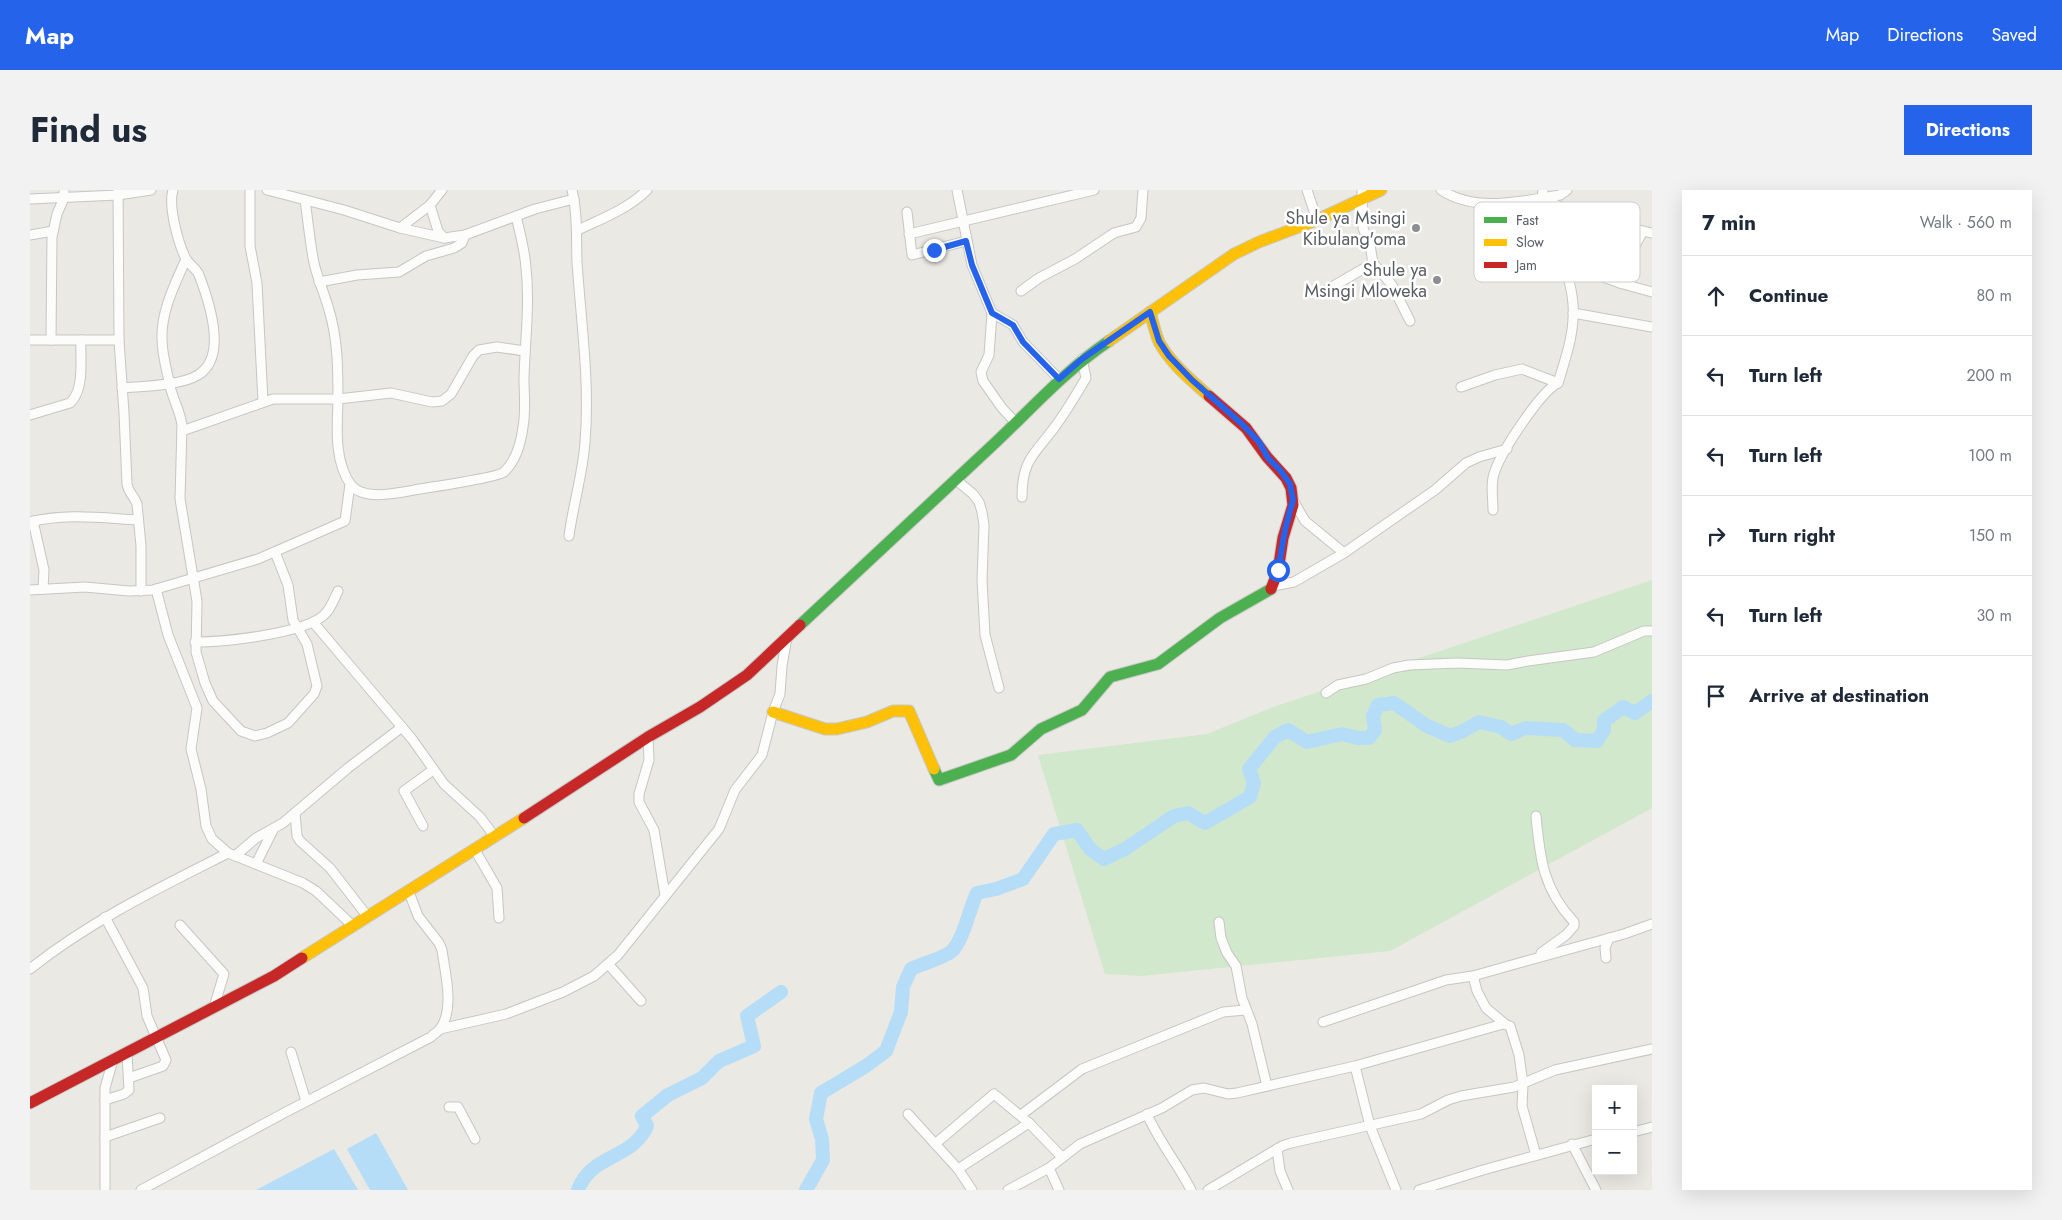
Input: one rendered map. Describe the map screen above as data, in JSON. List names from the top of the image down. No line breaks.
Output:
{"places":["Shule ya Msingi Kibulang'oma","Shule ya Msingi Mloweka"],"legend":["Fast","Slow","Jam"],"page":{"header":"Map","nav":["Map","Directions","Saved"],"title":"Find us","buttons":"Directions","heading":["7 min","Walk · 560 m"],"list":[["Continue","80 m"],["Turn left","200 m"],["Turn left","100 m"],["Turn right","150 m"],["Turn left","30 m"],"Arrive at destination"],"map_buttons":["+","−"]}}
